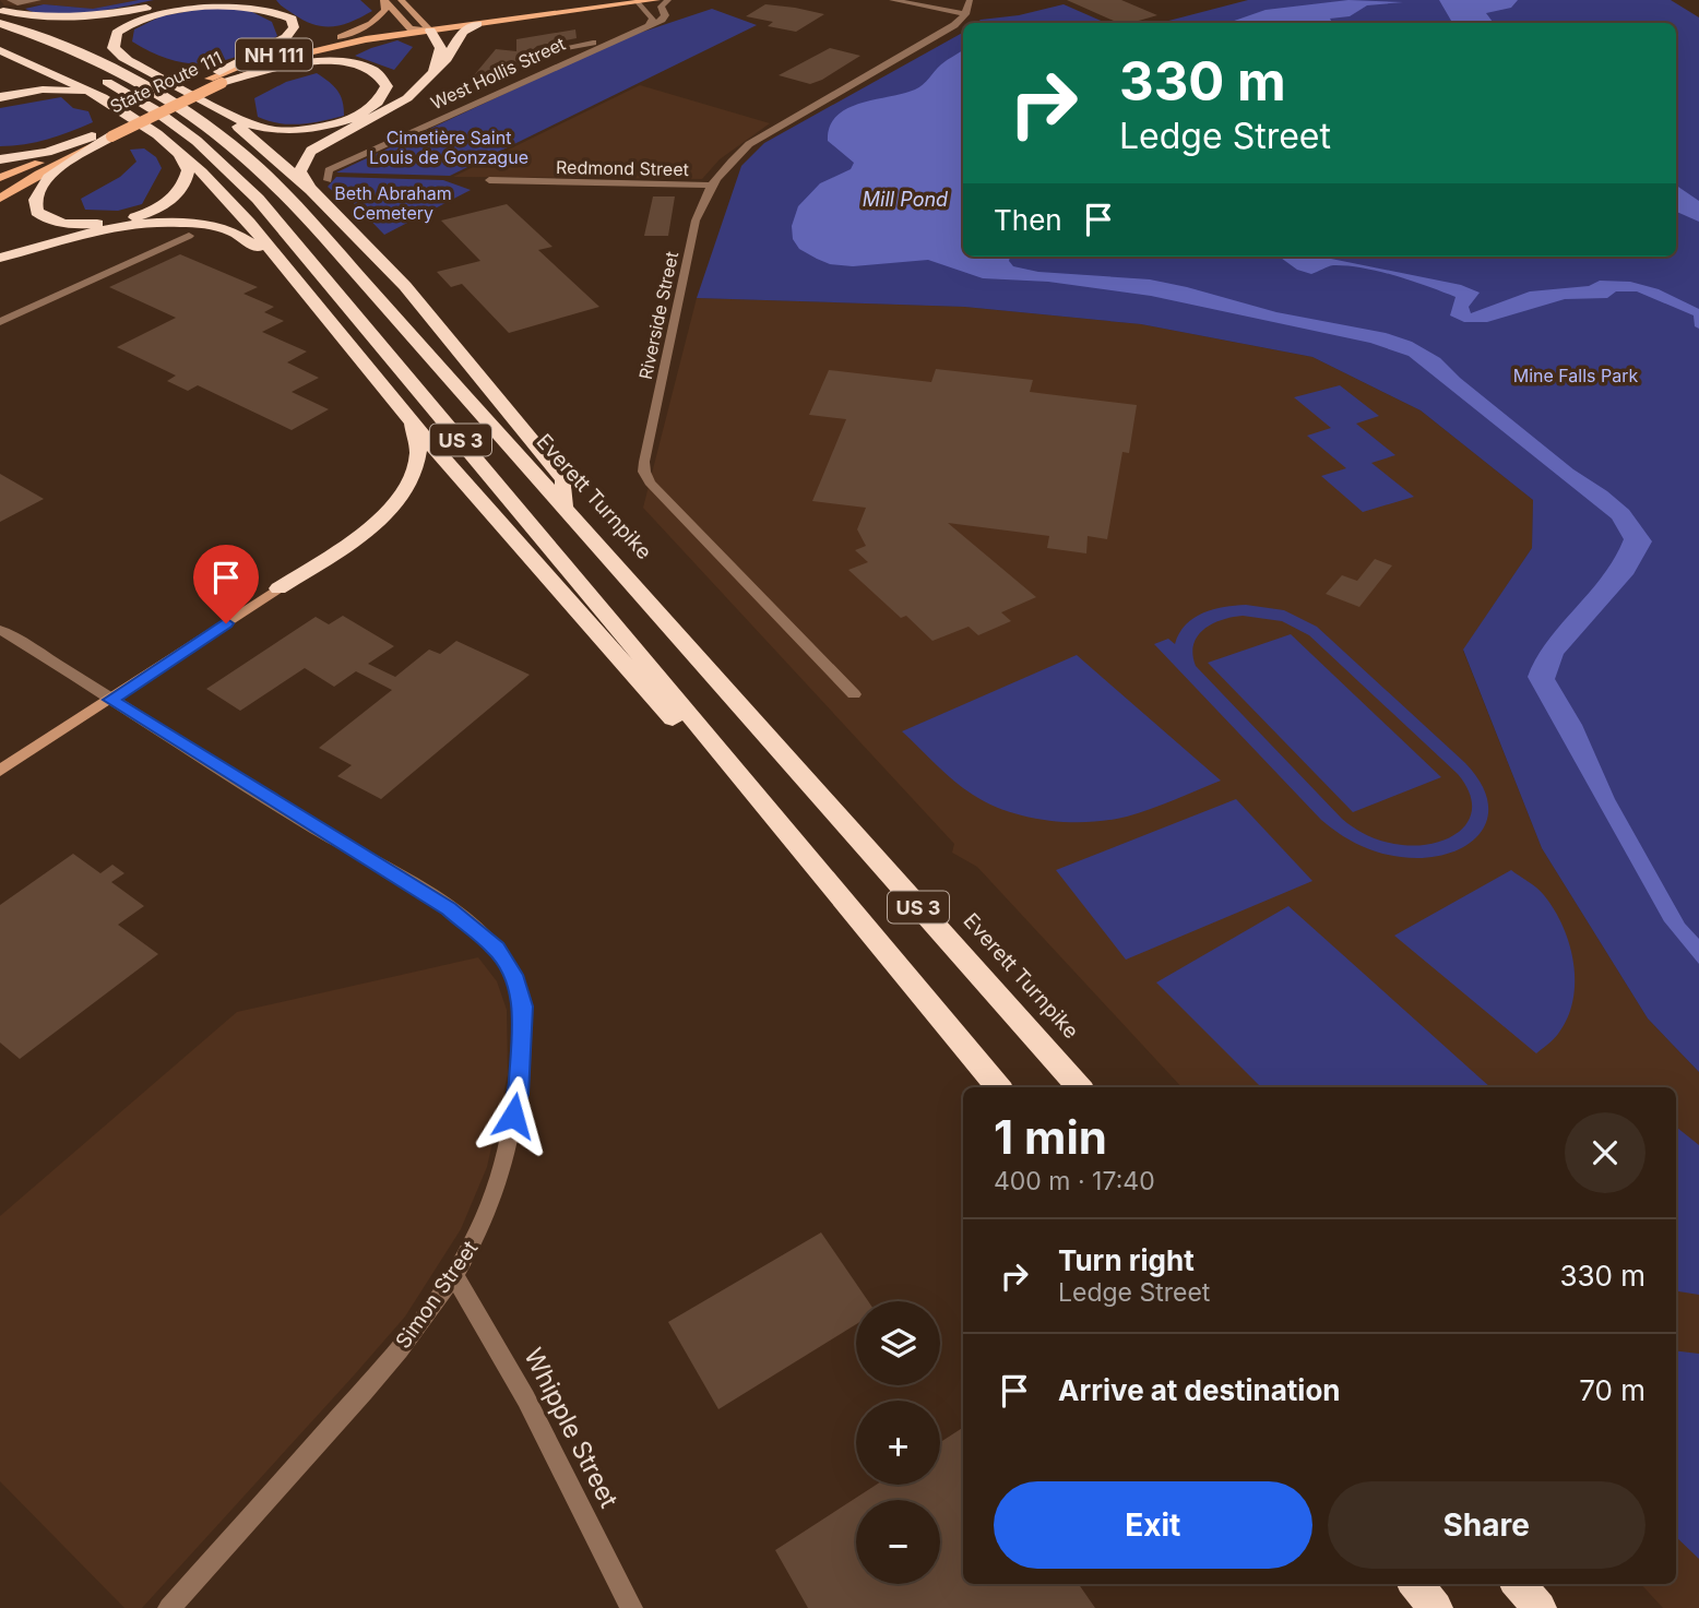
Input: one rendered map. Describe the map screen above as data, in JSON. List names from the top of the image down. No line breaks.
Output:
{"streets":{"highway":["US 3","Everett Turnpike"],"main road":["NH 111","State Route 111"],"street":["West Hollis Street","Redmond Street","Riverside Street","Simon Street","Whipple Street"]},"crossings":[["NH 111","State Route 111"],["Redmond Street","Riverside Street"],["Simon Street","Whipple Street"]],"water":["Mill Pond"],"parks":["Cimetière Saint Louis de Gonzague","Beth Abraham Cemetery","Mine Falls Park"],"page":{"turn":["330 m","Ledge Street"],"then":"Then","heading":["1 min","400 m · 17:40"],"list":[{"name":"Turn right","note":"Ledge Street","value":"330 m"},{"name":"Arrive at destination","value":"70 m"}],"map_buttons":["+","−"],"buttons":["Exit","Share"]}}
